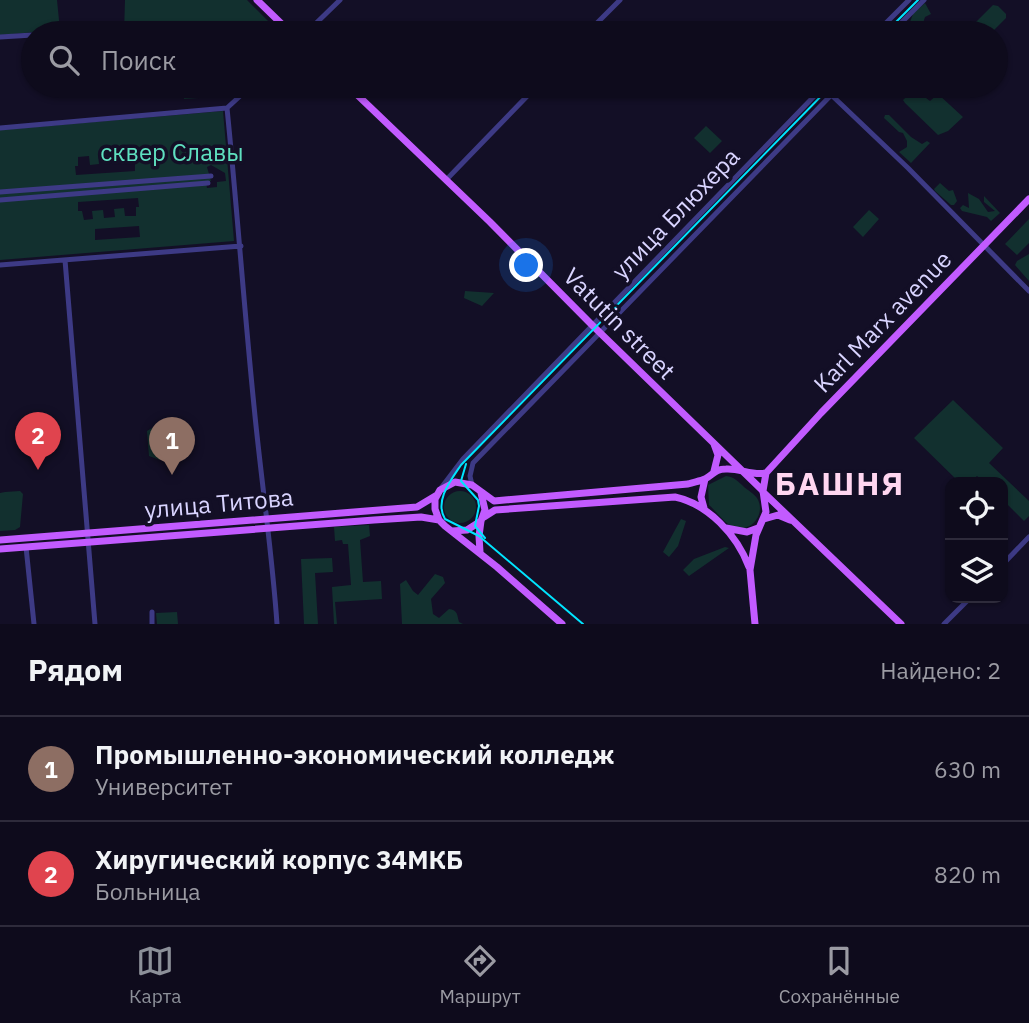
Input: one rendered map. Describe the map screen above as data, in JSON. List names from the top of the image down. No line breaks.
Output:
{"streets":{"main road":["Karl Marx avenue","Vatutin street","улица Титова"],"street":["улица Блюхера"]},"crossings":[["улица Блюхера","Vatutin street"],["улица Блюхера","улица Титова"]],"districts":["БАШНЯ"],"parks":["сквер Славы"],"page":{"search":"Поиск","pins":["2","1"],"heading":["Рядом","Найдено: 2"],"list":[{"mark":"1","name":"Промышленно-экономический колледж","note":"Университет","value":"630 m"},{"mark":"2","name":"Хиругический корпус 34МКБ","note":"Больница","value":"820 m"}],"nav":["Карта","Маршрут","Сохранённые"]}}
